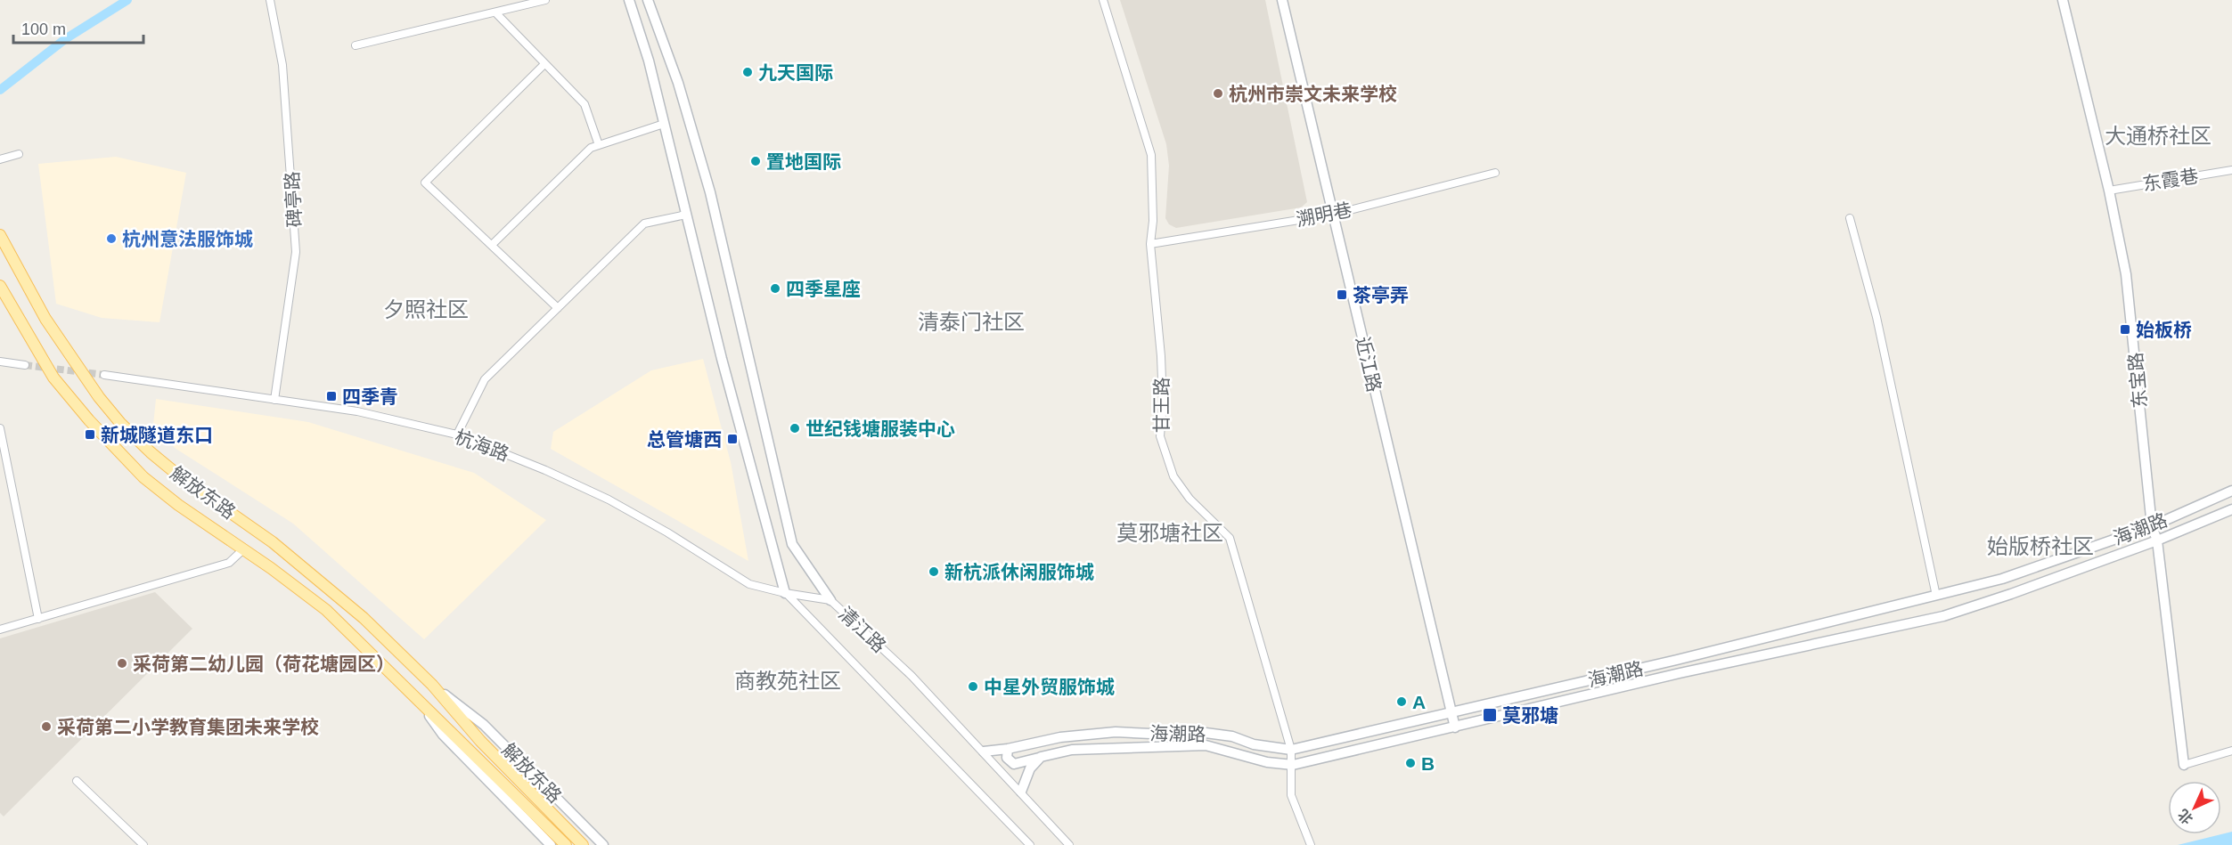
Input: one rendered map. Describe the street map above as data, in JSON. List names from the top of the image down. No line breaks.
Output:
{"streets":{"main road":["近江路","东宝路","解放东路","海潮路","清江路"],"street":["东霞巷","碑亭路","溯明巷","甘王路","杭海路"]},"crossings":[["东霞巷","东宝路"],["碑亭路","杭海路"],["溯明巷","近江路"],["溯明巷","甘王路"],["近江路","海潮路"],["东宝路","海潮路"],["甘王路","海潮路"],["杭海路","清江路"],["海潮路","清江路"]],"districts":["大通桥社区","夕照社区","清泰门社区","莫邪塘社区","始版桥社区","商教苑社区"],"places":{"other":["九天国际","杭州市崇文未来学校","置地国际","杭州意法服饰城","四季星座","世纪钱塘服装中心","新杭派休闲服饰城","采荷第二幼儿园（荷花塘园区）","中星外贸服饰城","A","采荷第二小学教育集团未来学校","B"],"transit":["茶亭弄","始板桥","四季青","新城隧道东口","总管塘西","莫邪塘"]},"scale_bar":"100 m","north":"bottom left"}
